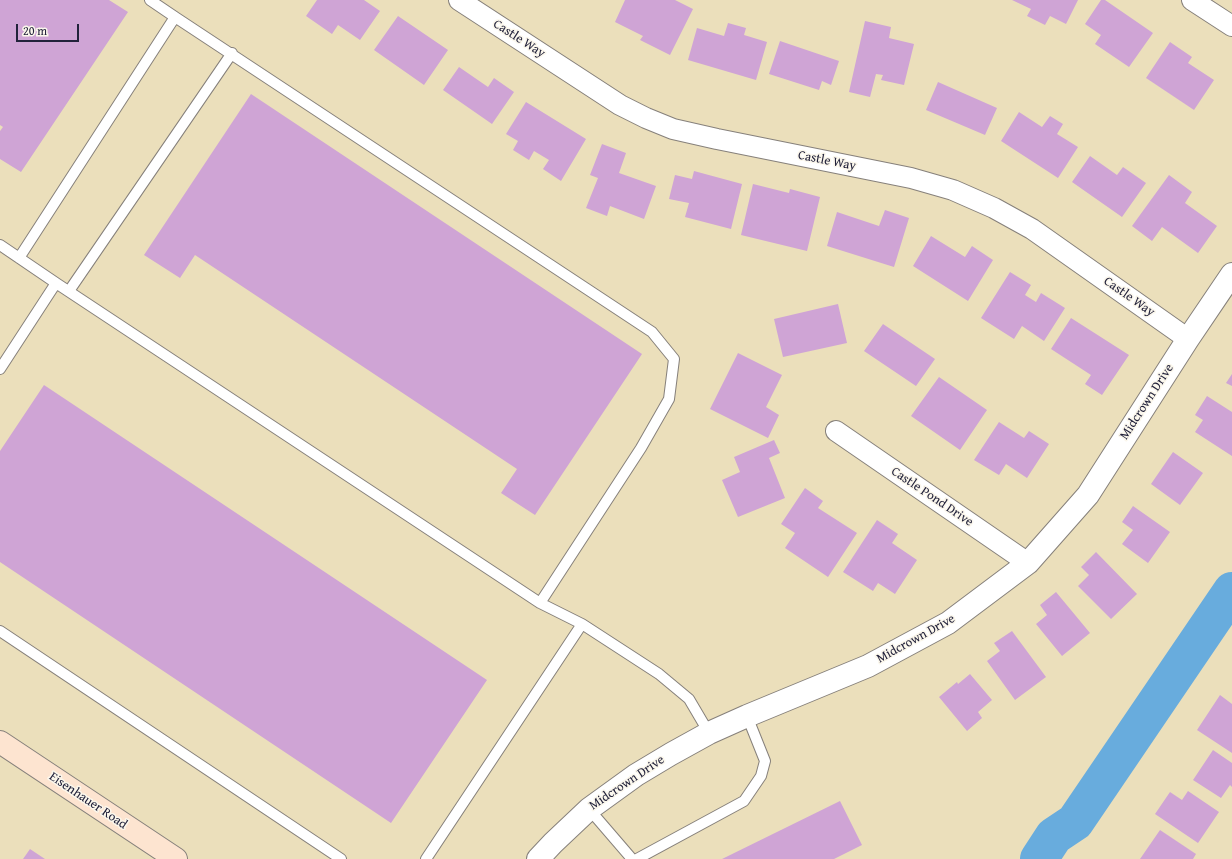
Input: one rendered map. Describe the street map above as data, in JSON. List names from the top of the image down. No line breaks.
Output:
{"streets":{"main road":["Eisenhauer Road"],"street":["Castle Way","Midcrown Drive","Castle Pond Drive"]},"crossings":[["Castle Way","Midcrown Drive"],["Midcrown Drive","Castle Pond Drive"]],"scale_bar":"20 m"}
